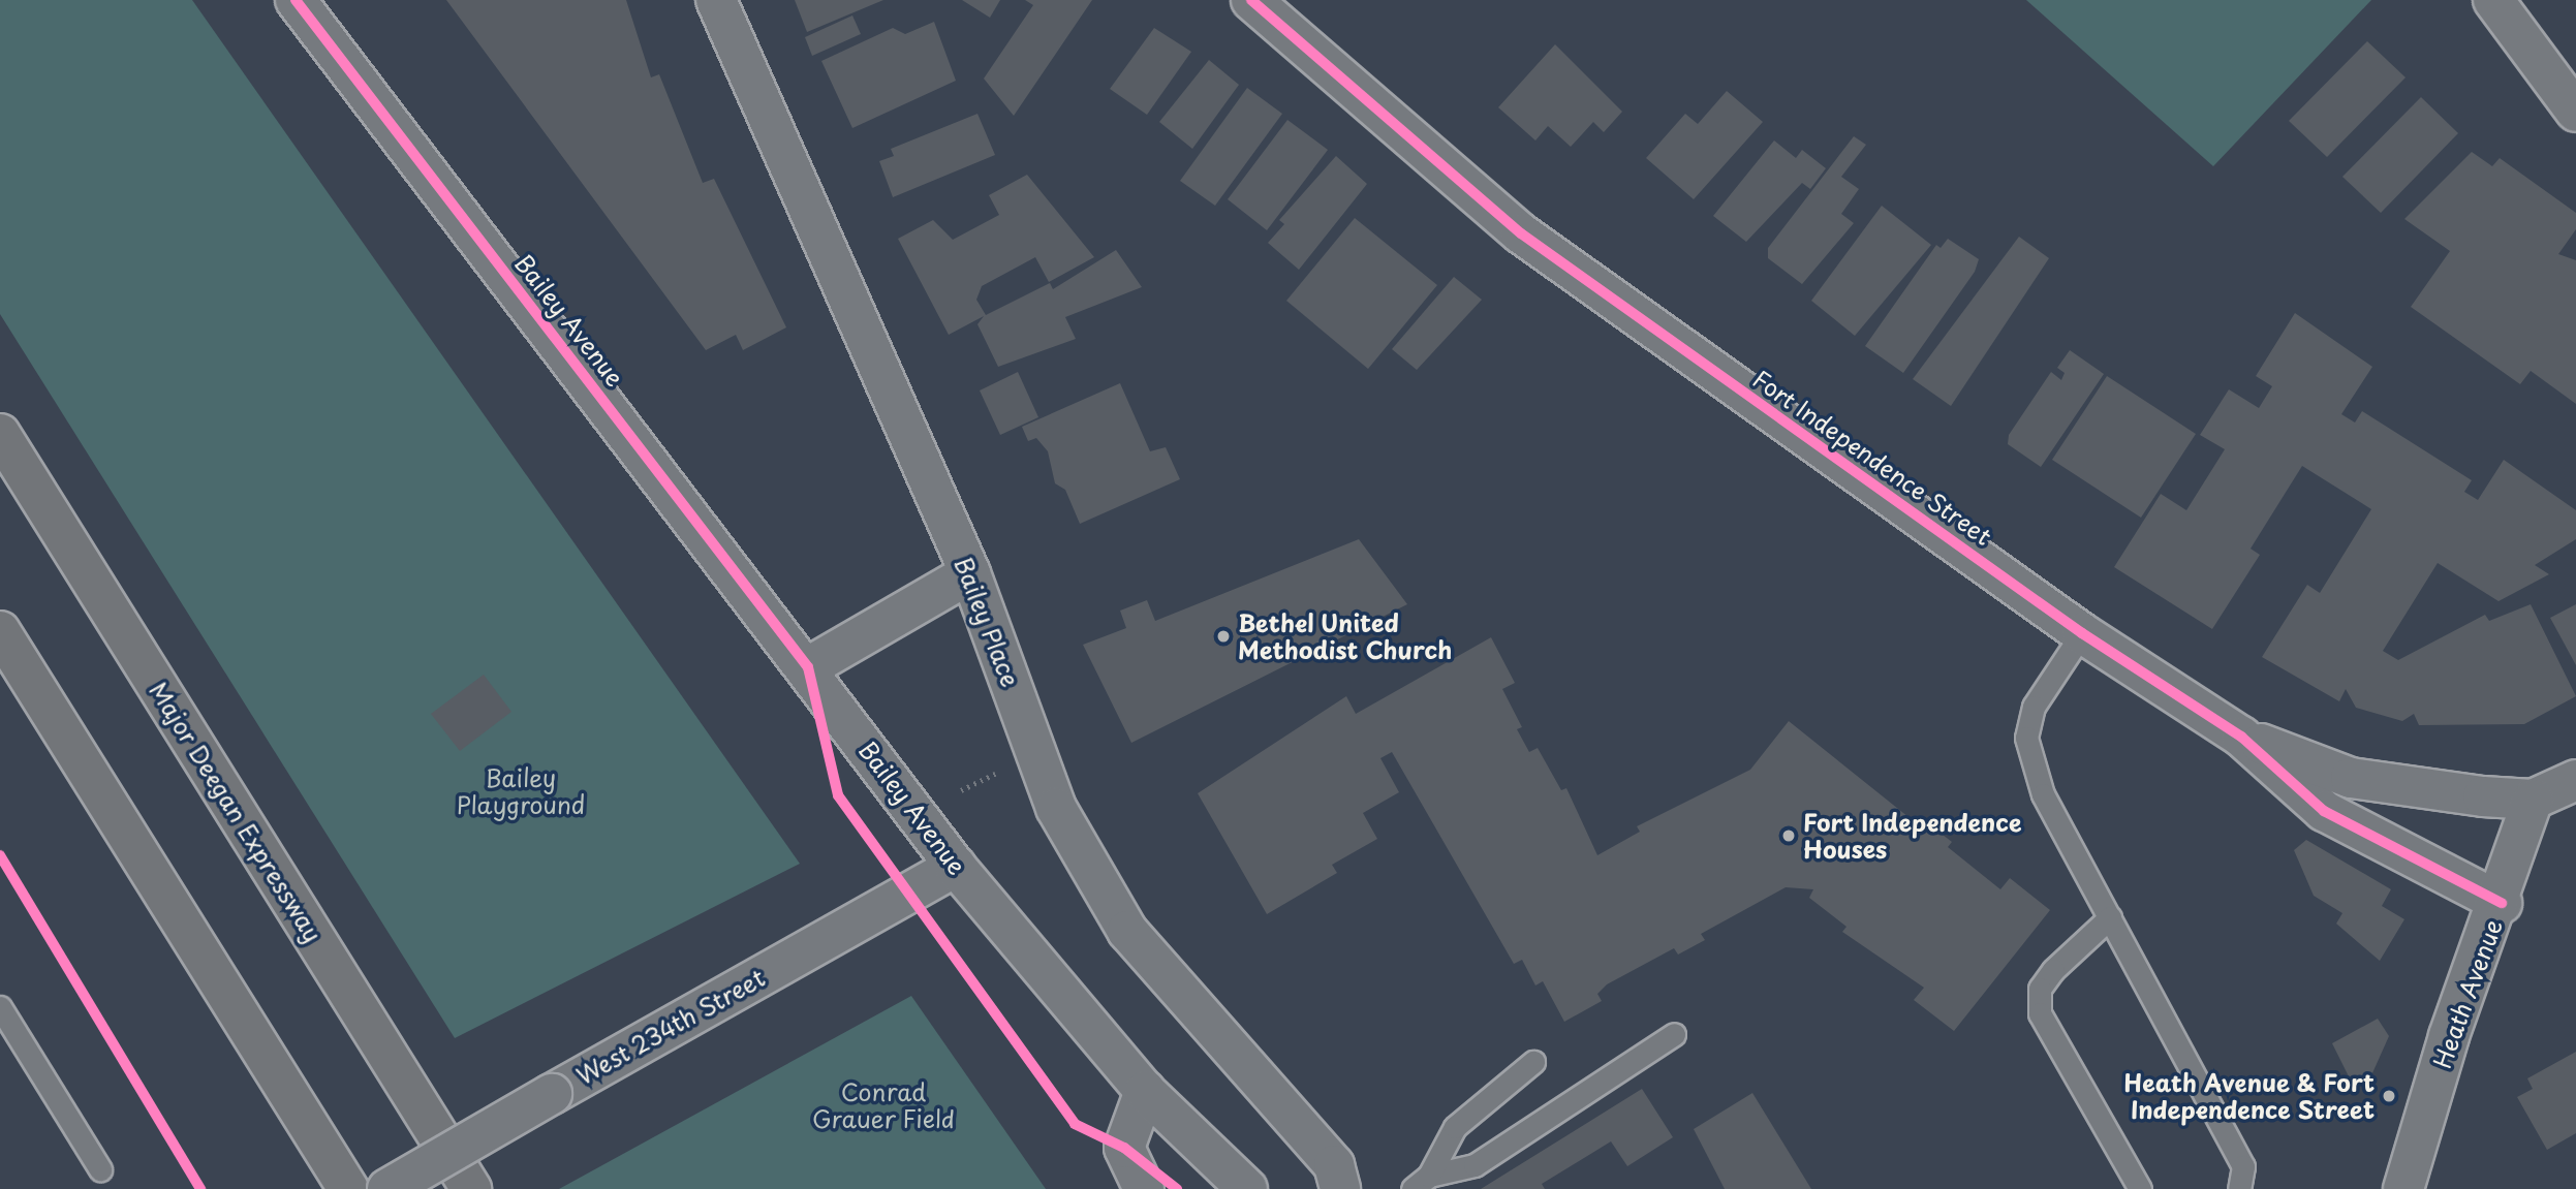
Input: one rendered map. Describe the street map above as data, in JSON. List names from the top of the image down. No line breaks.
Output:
{"streets":{"highway":["Major Deegan Expressway"],"street":["Bailey Avenue","Fort Independence Street","Bailey Place","Heath Avenue","West 234th Street"]},"crossings":[["Bailey Avenue","West 234th Street"],["Fort Independence Street","Heath Avenue"]],"parks":["Bailey Playground","Conrad Grauer Field"],"places":["Bethel United Methodist Church","Fort Independence Houses","Heath Avenue & Fort Independence Street"]}
